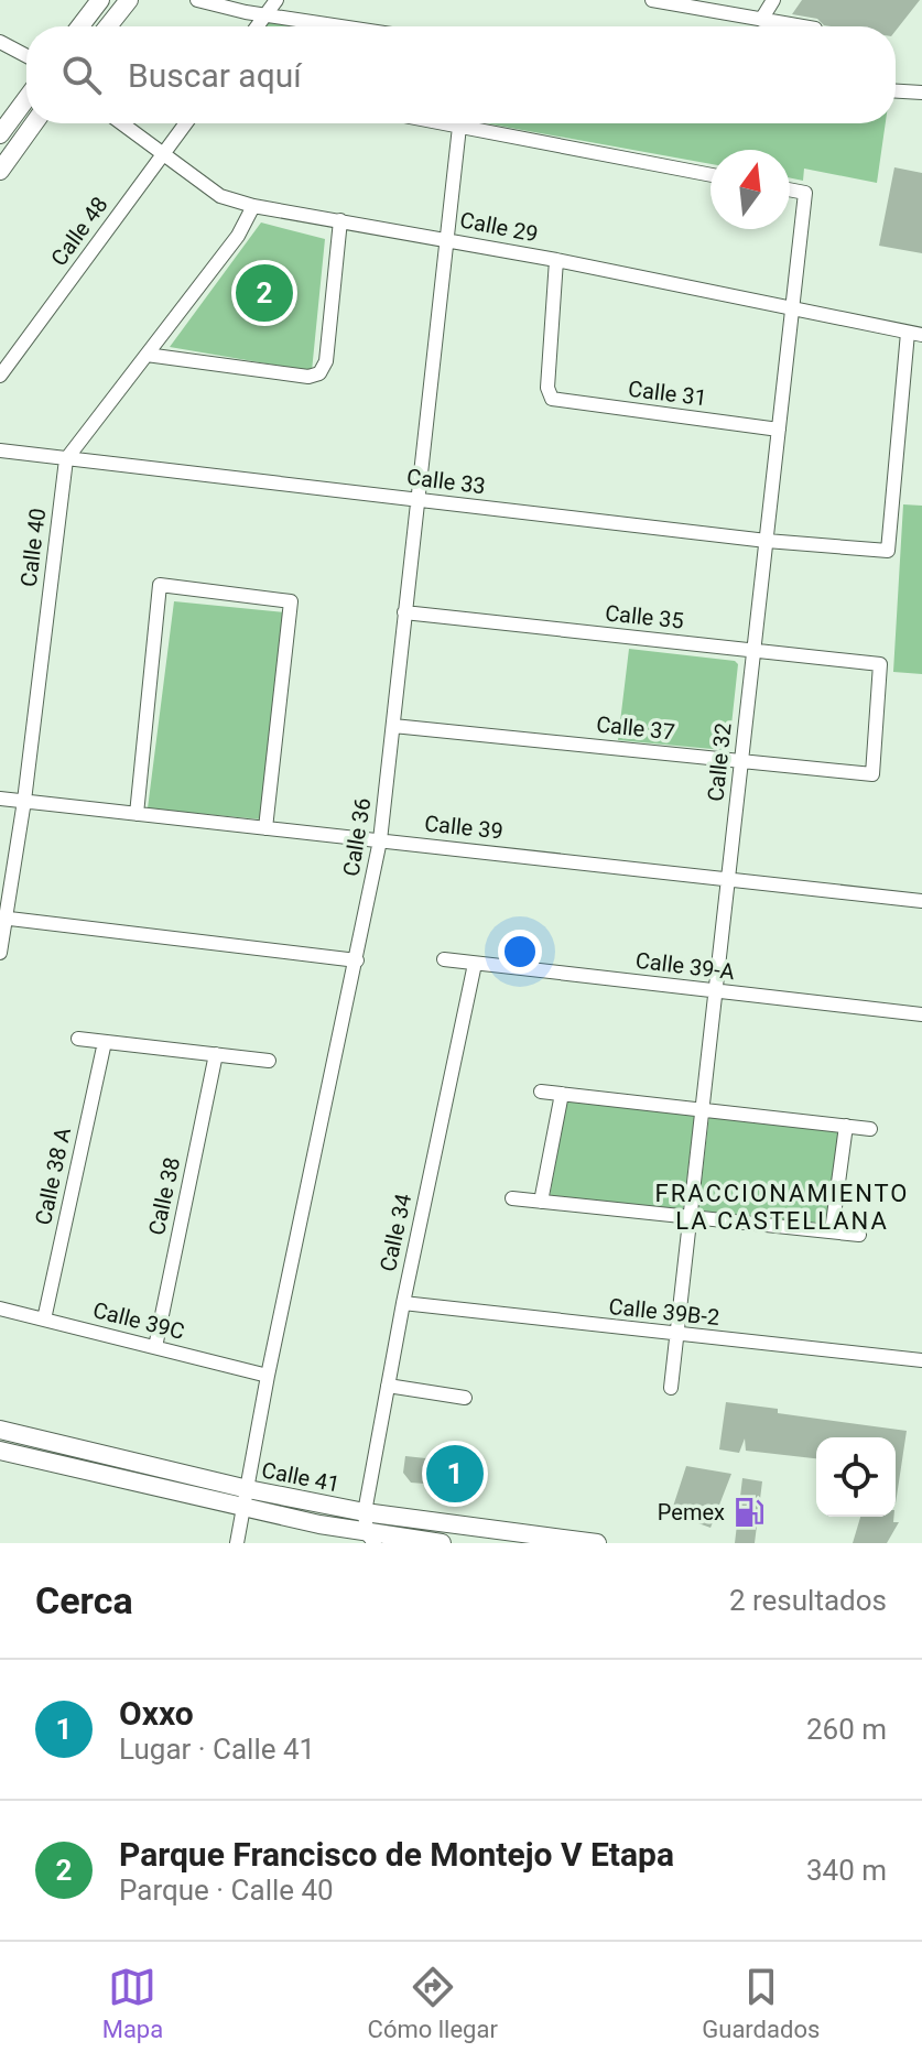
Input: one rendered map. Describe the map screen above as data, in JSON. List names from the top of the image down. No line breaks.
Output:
{"streets":{"main road":["Calle 41"],"street":["Calle 29","Calle 48","Calle 31","Calle 33","Calle 40","Calle 35","Calle 37","Calle 32","Calle 39","Calle 36","Calle 39-A","Calle 38 A","Calle 38","Calle 34","Calle 39B-2","Calle 39C"]},"crossings":[["Calle 29","Calle 48"],["Calle 29","Calle 31"],["Calle 29","Calle 33"],["Calle 29","Calle 32"],["Calle 29","Calle 36"],["Calle 31","Calle 32"],["Calle 33","Calle 40"],["Calle 33","Calle 32"],["Calle 33","Calle 36"],["Calle 40","Calle 39"],["Calle 35","Calle 37"],["Calle 35","Calle 32"],["Calle 35","Calle 36"],["Calle 37","Calle 32"],["Calle 37","Calle 36"],["Calle 32","Calle 39"],["Calle 32","Calle 39-A"],["Calle 32","Calle 39B-2"],["Calle 39","Calle 36"],["Calle 36","Calle 39C"],["Calle 36","Calle 41"],["Calle 39-A","Calle 34"],["Calle 38 A","Calle 39C"],["Calle 38","Calle 39C"],["Calle 34","Calle 39B-2"],["Calle 34","Calle 41"]],"districts":["FRACCIONAMIENTO LA CASTELLANA"],"places":{"fuel station":["Pemex"]},"north":"top","page":{"search":"Buscar aquí","pins":["2","1"],"heading":["Cerca","2 resultados"],"list":[{"mark":"1","name":"Oxxo","note":"Lugar · Calle 41","value":"260 m"},{"mark":"2","name":"Parque Francisco de Montejo V Etapa","note":"Parque · Calle 40","value":"340 m"}],"nav":["Mapa","Cómo llegar","Guardados"]}}
